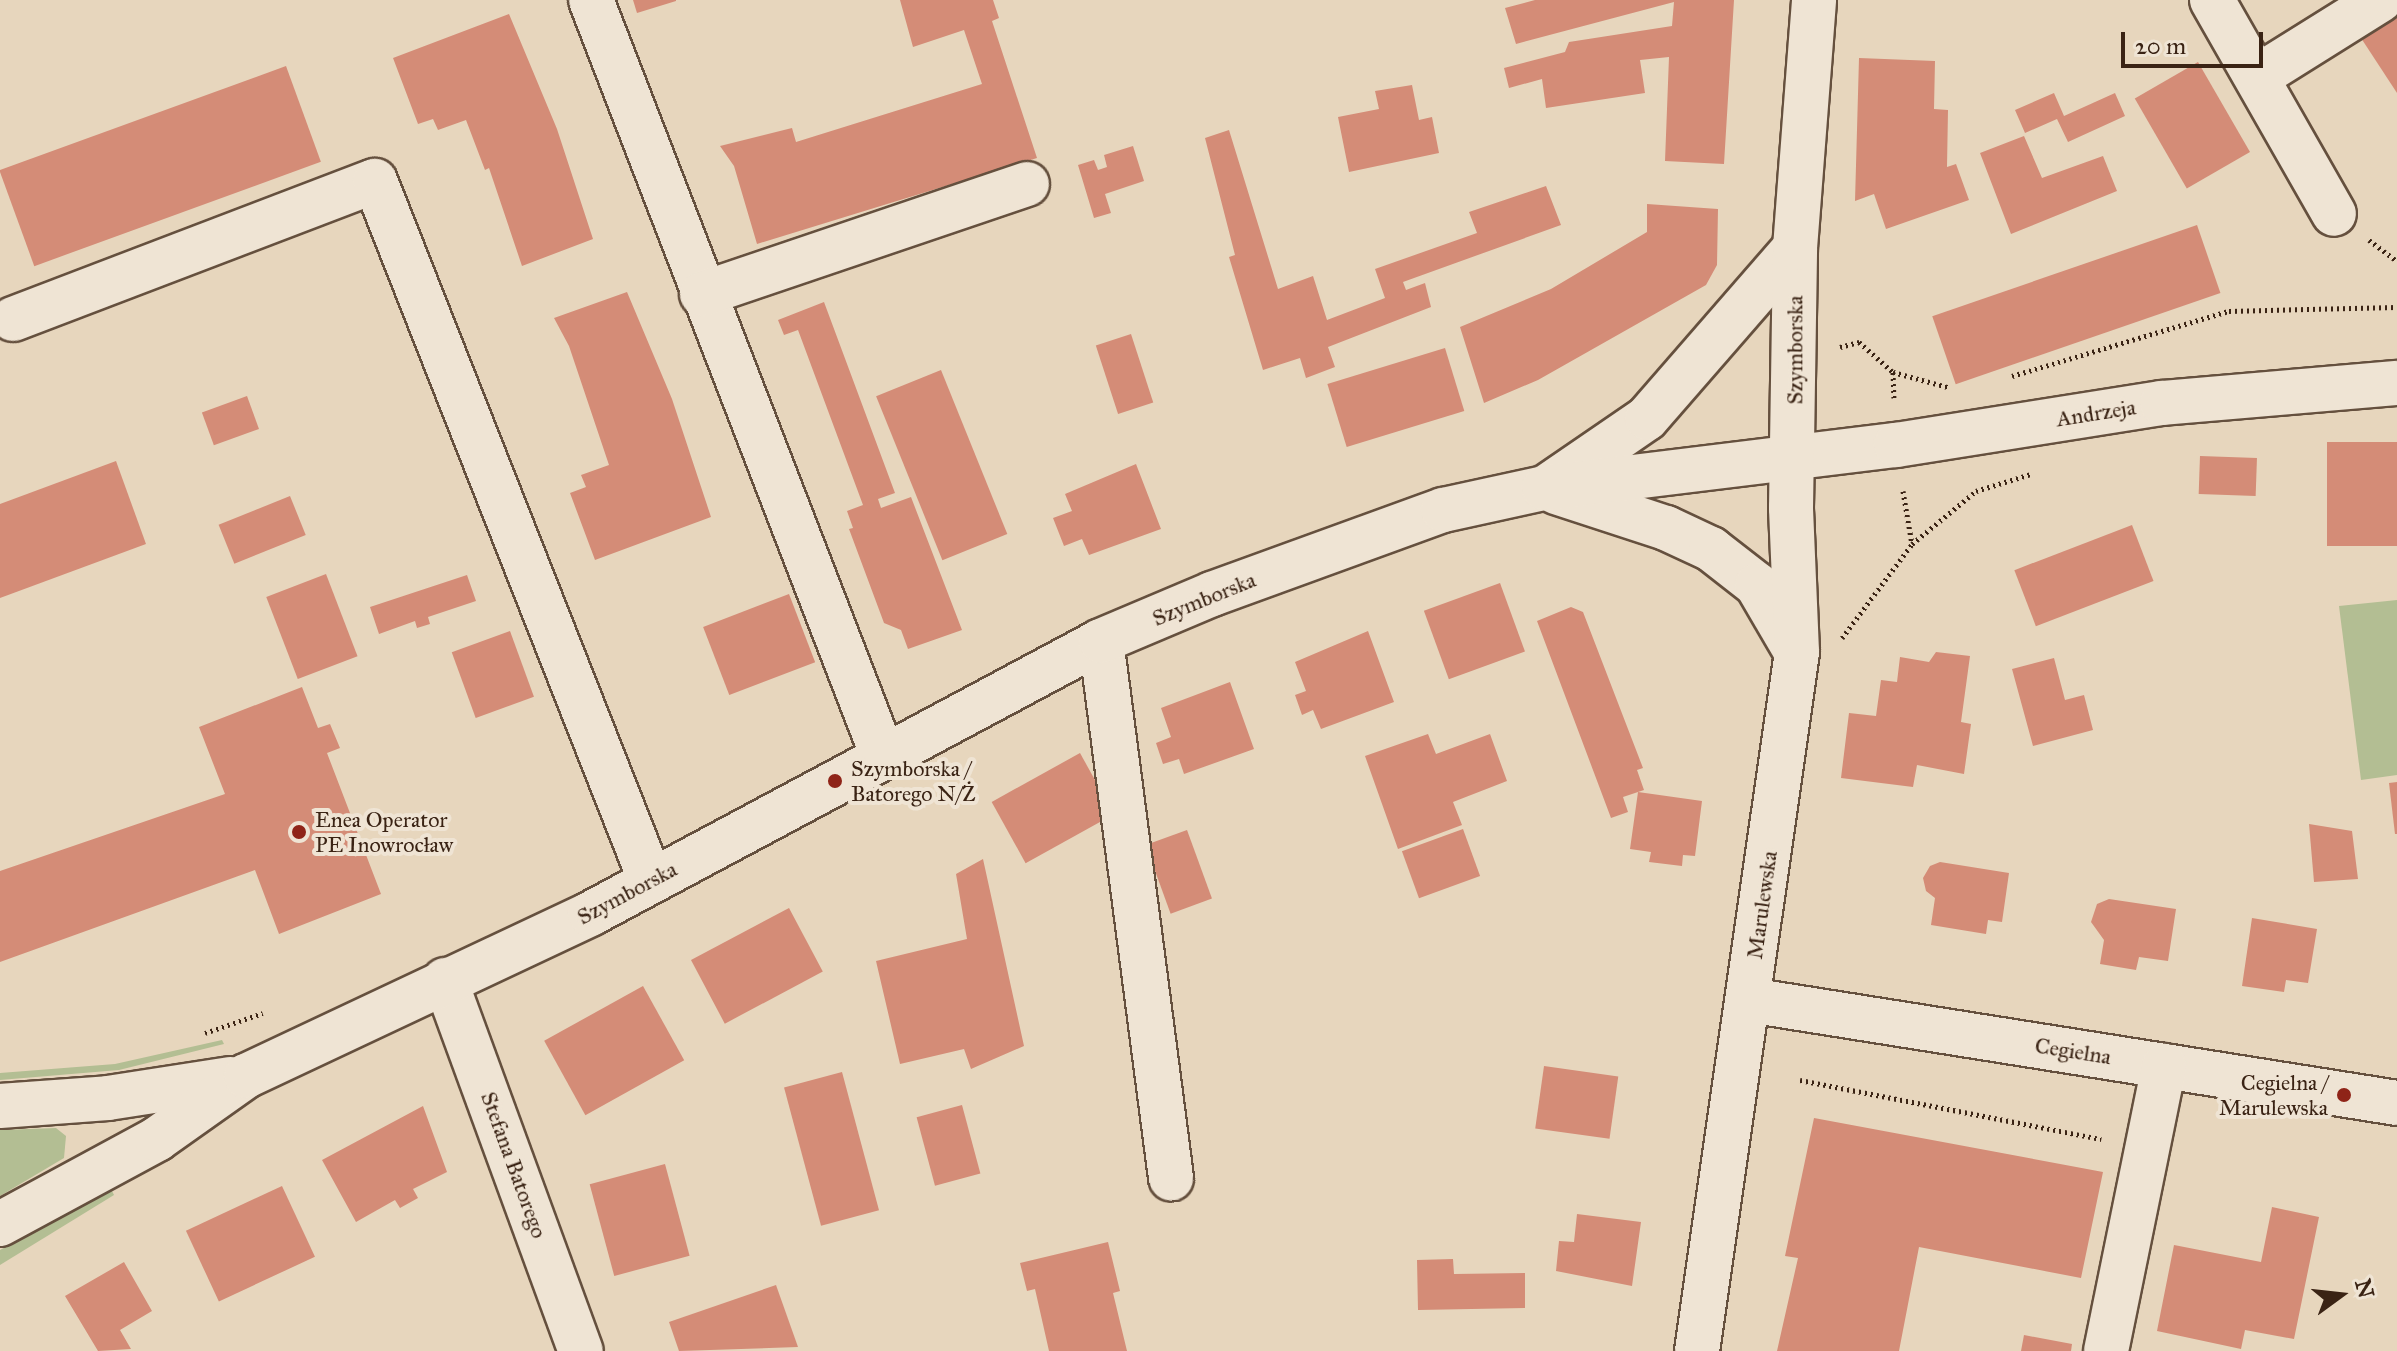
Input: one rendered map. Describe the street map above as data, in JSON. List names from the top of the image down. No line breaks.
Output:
{"streets":{"street":["Szymborska","Andrzeja","Marulewska","Cegielna","Stefana Batorego"]},"crossings":[["Szymborska","Andrzeja"],["Szymborska","Marulewska"],["Szymborska","Stefana Batorego"],["Andrzeja","Marulewska"],["Marulewska","Cegielna"]],"places":["Szymborska / Batorego N/Ż","Enea Operator PE Inowrocław","Cegielna / Marulewska"],"scale_bar":"20 m","north":"right"}
